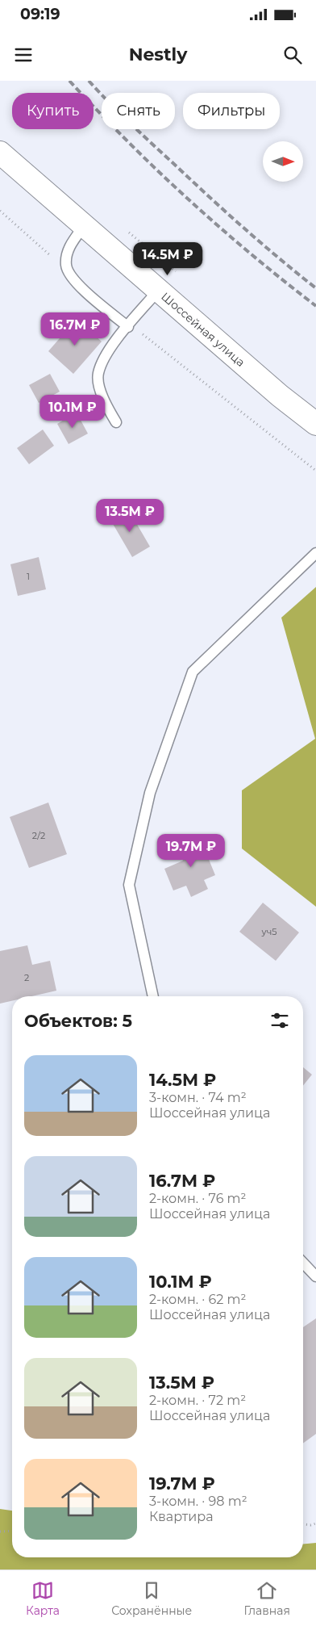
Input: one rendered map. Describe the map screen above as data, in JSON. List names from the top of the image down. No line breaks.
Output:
{"streets":{"main road":["Шоссейная улица"]},"house_numbers":["1","2/2","уч5","2"],"north":"right","page":{"status":"09:19","header":"Nestly","chip":["Купить","Снять","Фильтры"],"price":["14.5M ₽","16.7M ₽","10.1M ₽","13.5M ₽","19.7M ₽"],"heading":"Объектов: 5","list":[{"name":"14.5M ₽","note":"3-комн. · 74 m² · Шоссейная улица"},{"name":"16.7M ₽","note":"2-комн. · 76 m² · Шоссейная улица"},{"name":"10.1M ₽","note":"2-комн. · 62 m² · Шоссейная улица"},{"name":"13.5M ₽","note":"2-комн. · 72 m² · Шоссейная улица"},{"name":"19.7M ₽","note":"3-комн. · 98 m² · Квартира"}],"tabs":["Карта","Сохранённые","Главная"]}}
